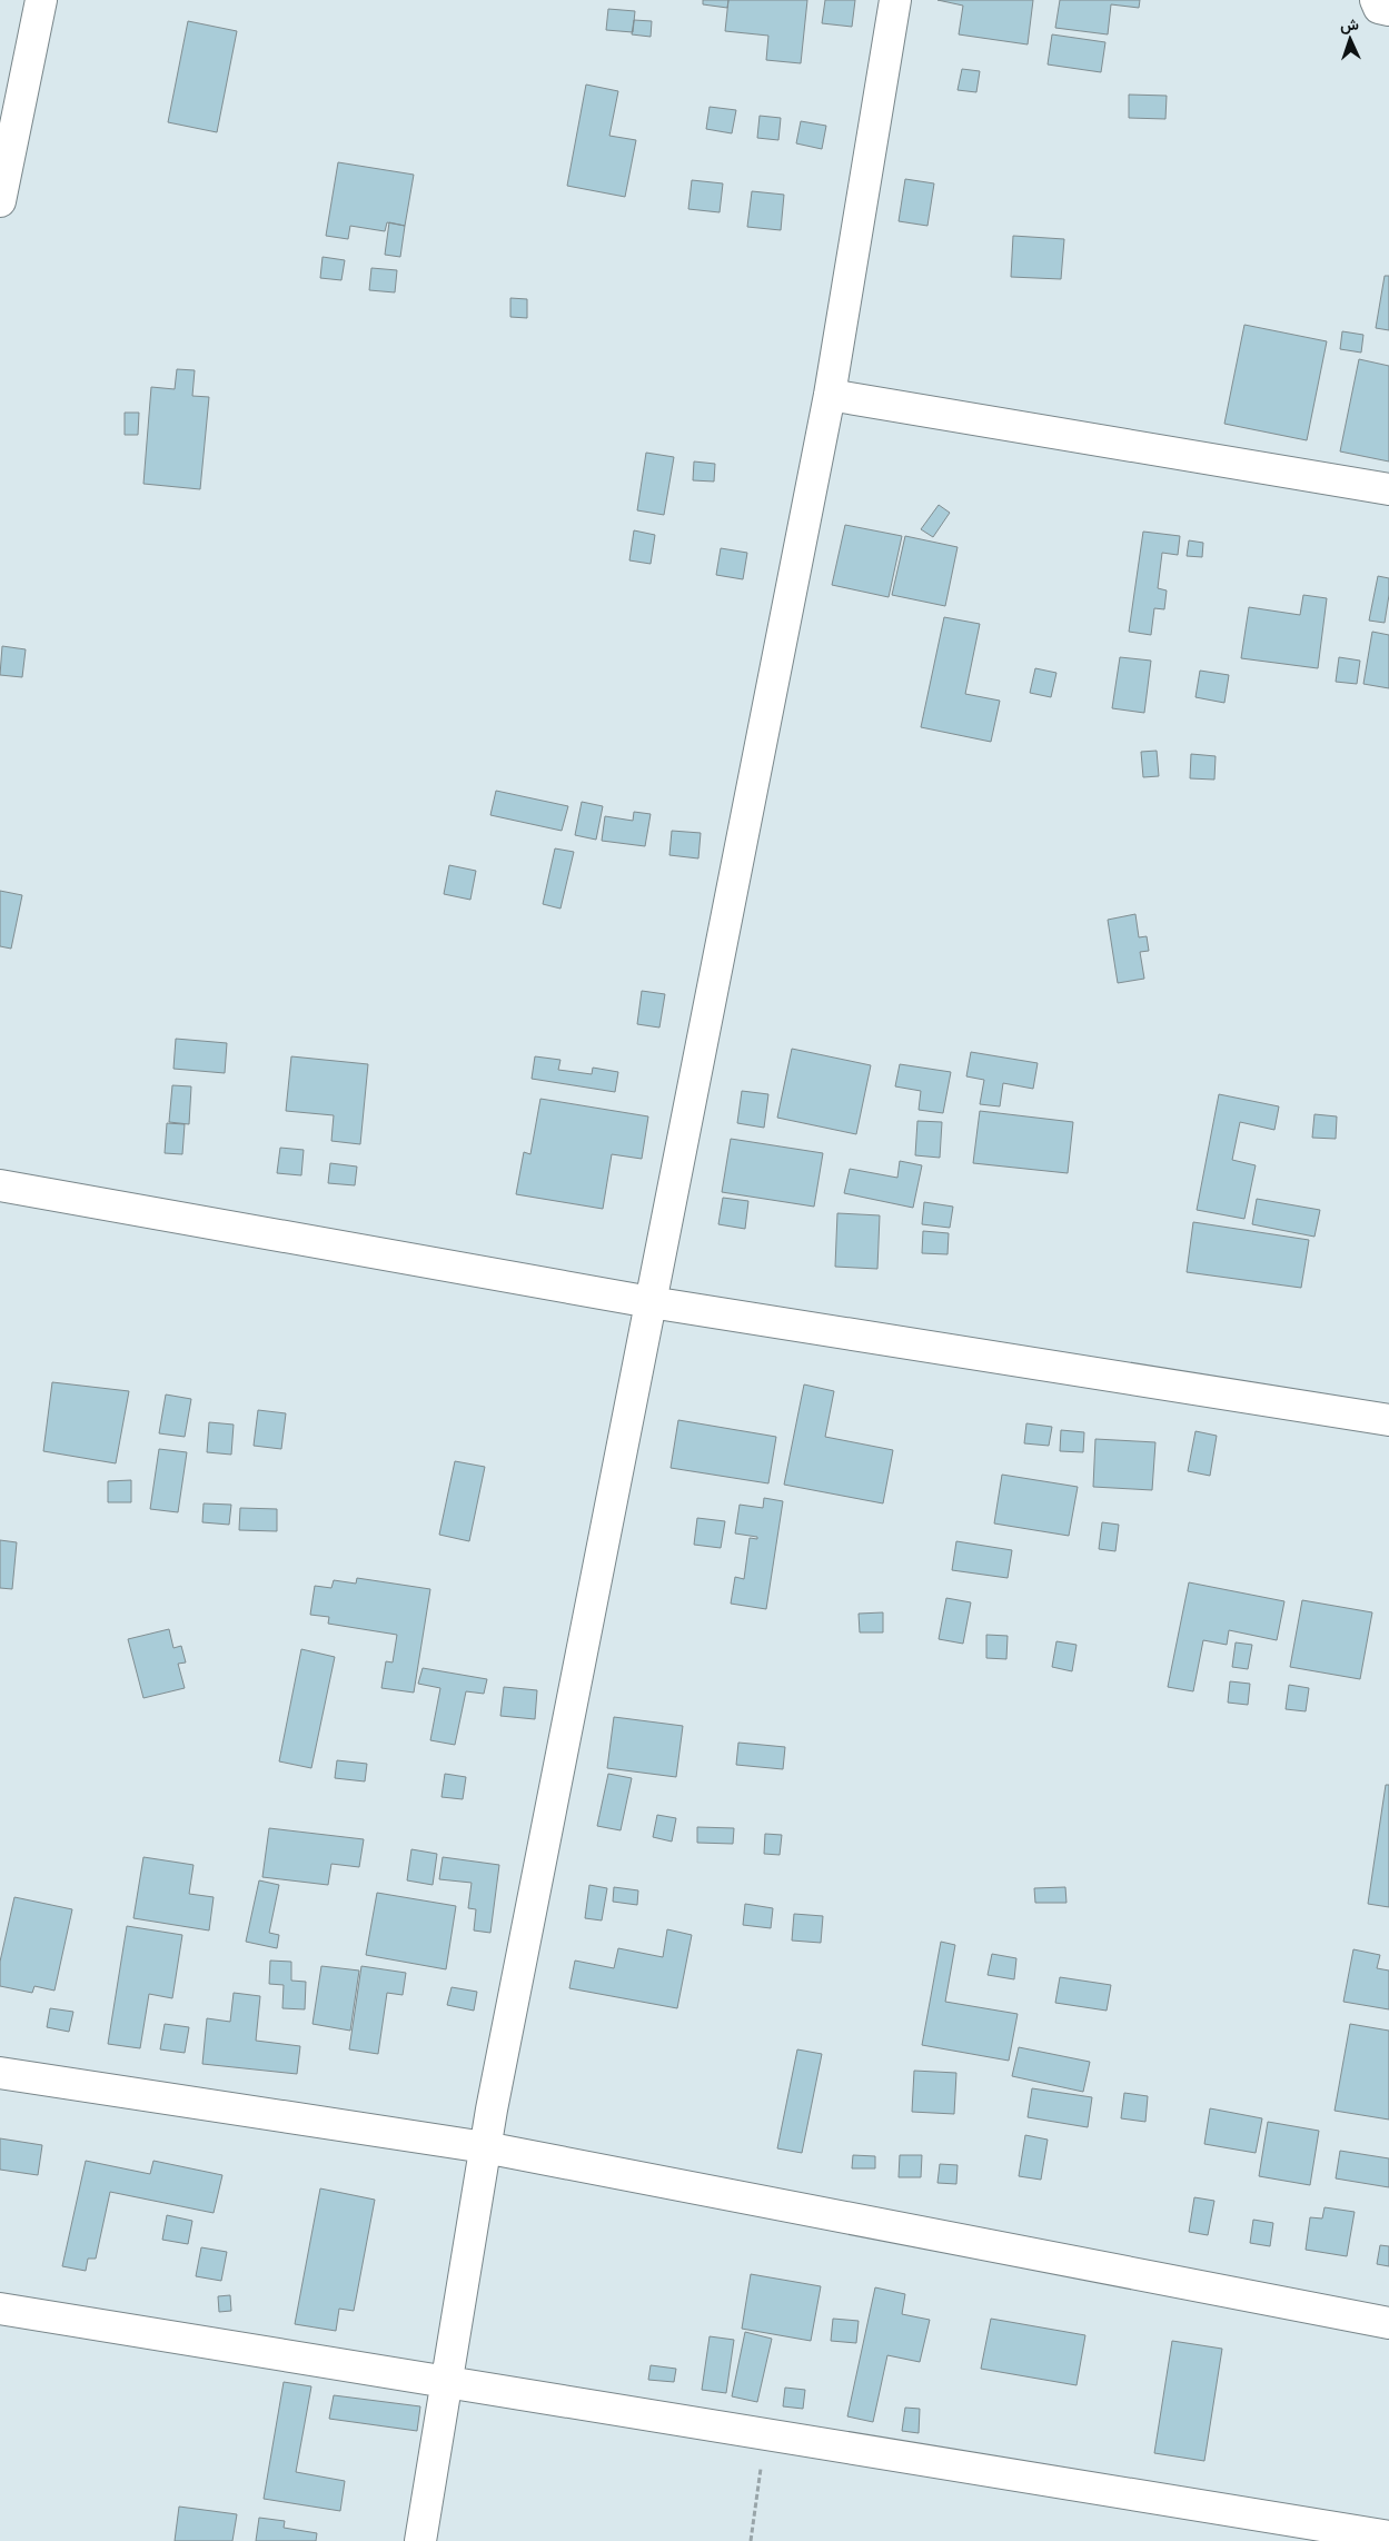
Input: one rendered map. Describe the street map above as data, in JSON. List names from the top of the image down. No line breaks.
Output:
{"north":"top"}
